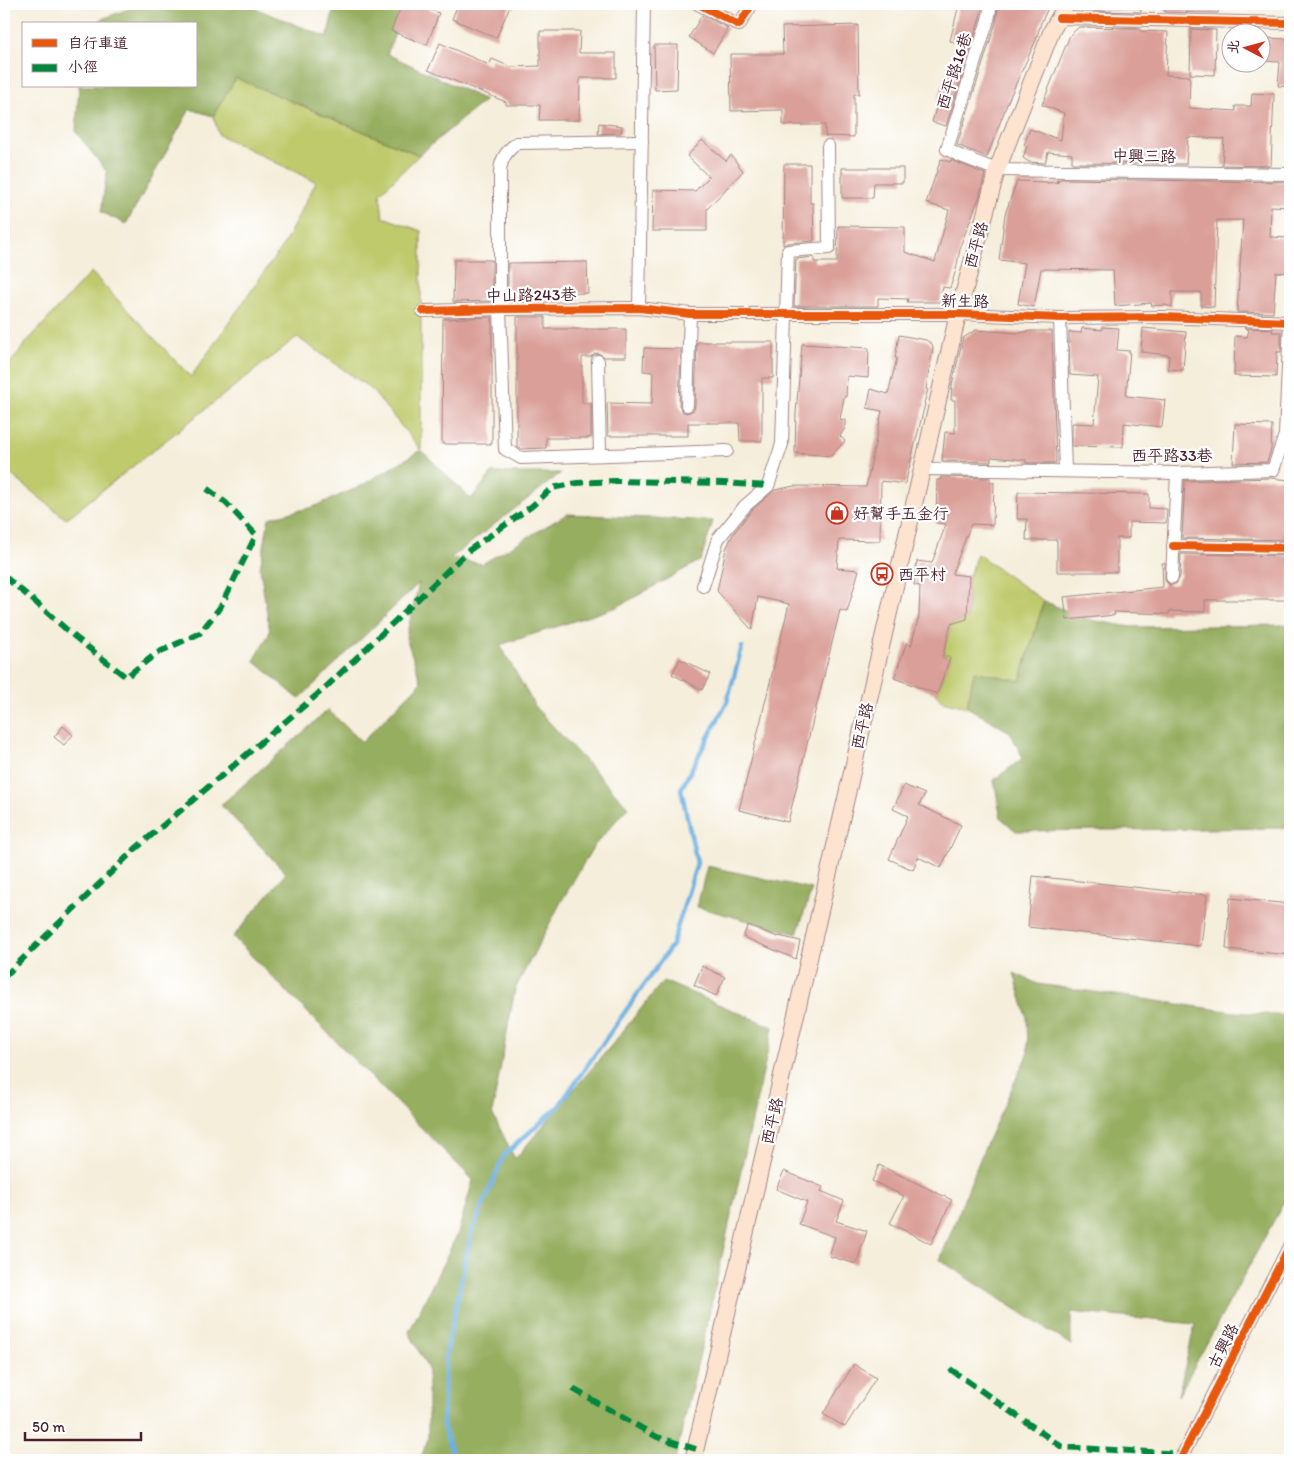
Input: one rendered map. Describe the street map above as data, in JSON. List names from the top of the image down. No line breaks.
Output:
{"streets":{"main road":["西平路"],"street":["西平路16巷","中興三路","中山路243巷","新生路","西平路33巷","古興路"]},"crossings":[["西平路16巷","中興三路"],["西平路16巷","西平路"],["中興三路","西平路"],["西平路","新生路"],["西平路","西平路33巷"],["中山路243巷","新生路"],["新生路","西平路33巷"]],"places":{"shop":["好幫手五金行"],"bus stop":["西平村"]},"legend":["自行車道","小徑"],"scale_bar":"50 m","north":"left"}
